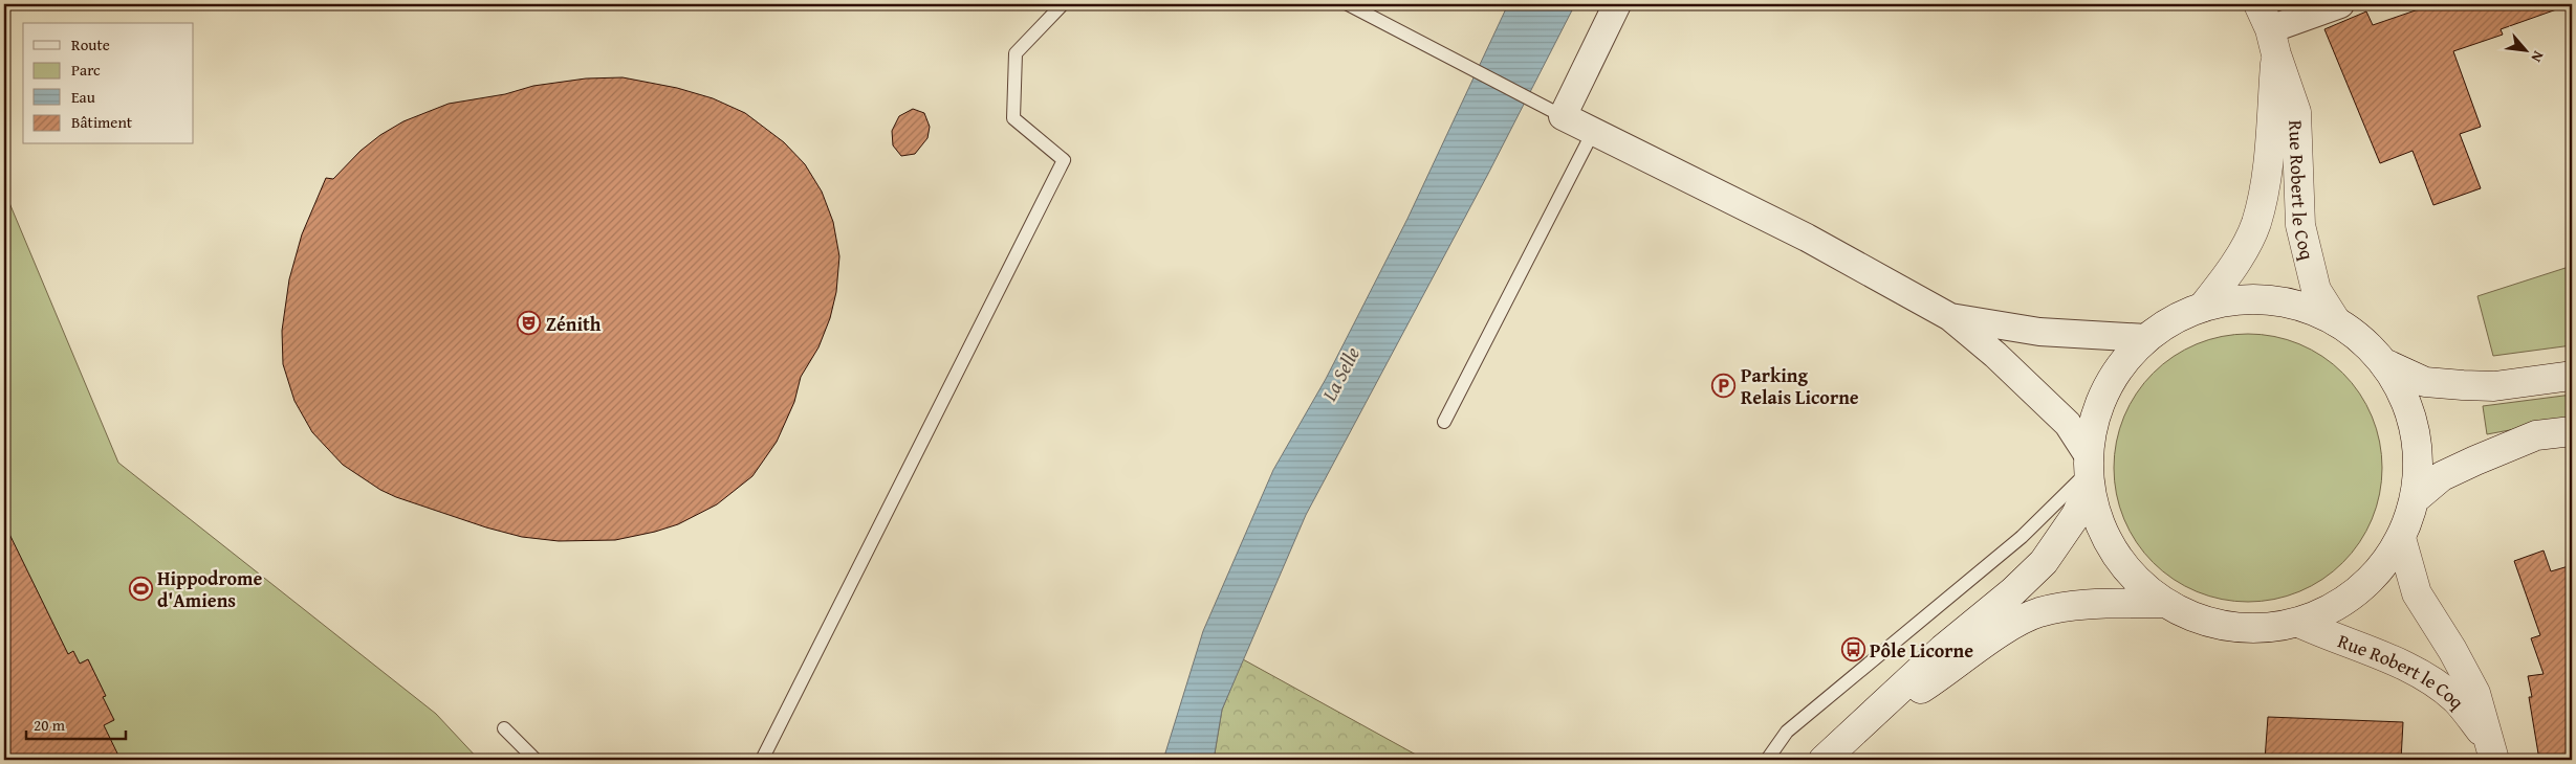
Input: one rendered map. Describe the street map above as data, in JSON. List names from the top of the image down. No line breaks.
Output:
{"streets":{"main road":["Rue Robert le Coq"]},"water":["La Selle"],"places":{"theatre":["Zénith"],"parking":["Parking Relais Licorne"],"sports":["Hippodrome d'Amiens"],"bus stop":["Pôle Licorne"]},"legend":["Route","Parc","Eau","Bâtiment"],"scale_bar":"20 m","north":"bottom right"}
